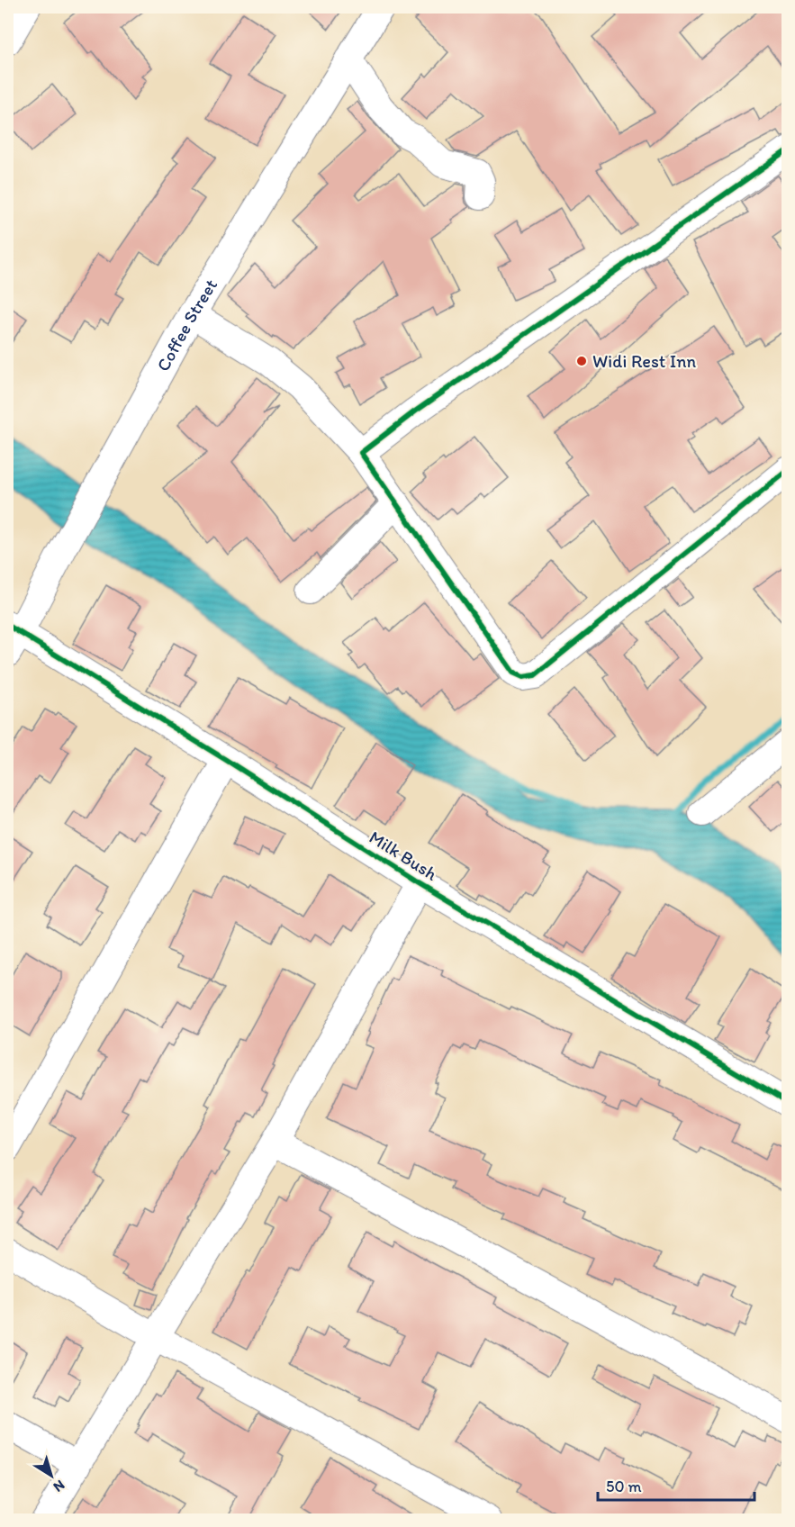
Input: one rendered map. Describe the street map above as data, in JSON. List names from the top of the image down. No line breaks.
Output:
{"streets":{"street":["Coffee Street","Milk Bush"]},"crossings":[["Coffee Street","Milk Bush"]],"places":["Widi Rest Inn"],"scale_bar":"50 m","north":"bottom right"}
